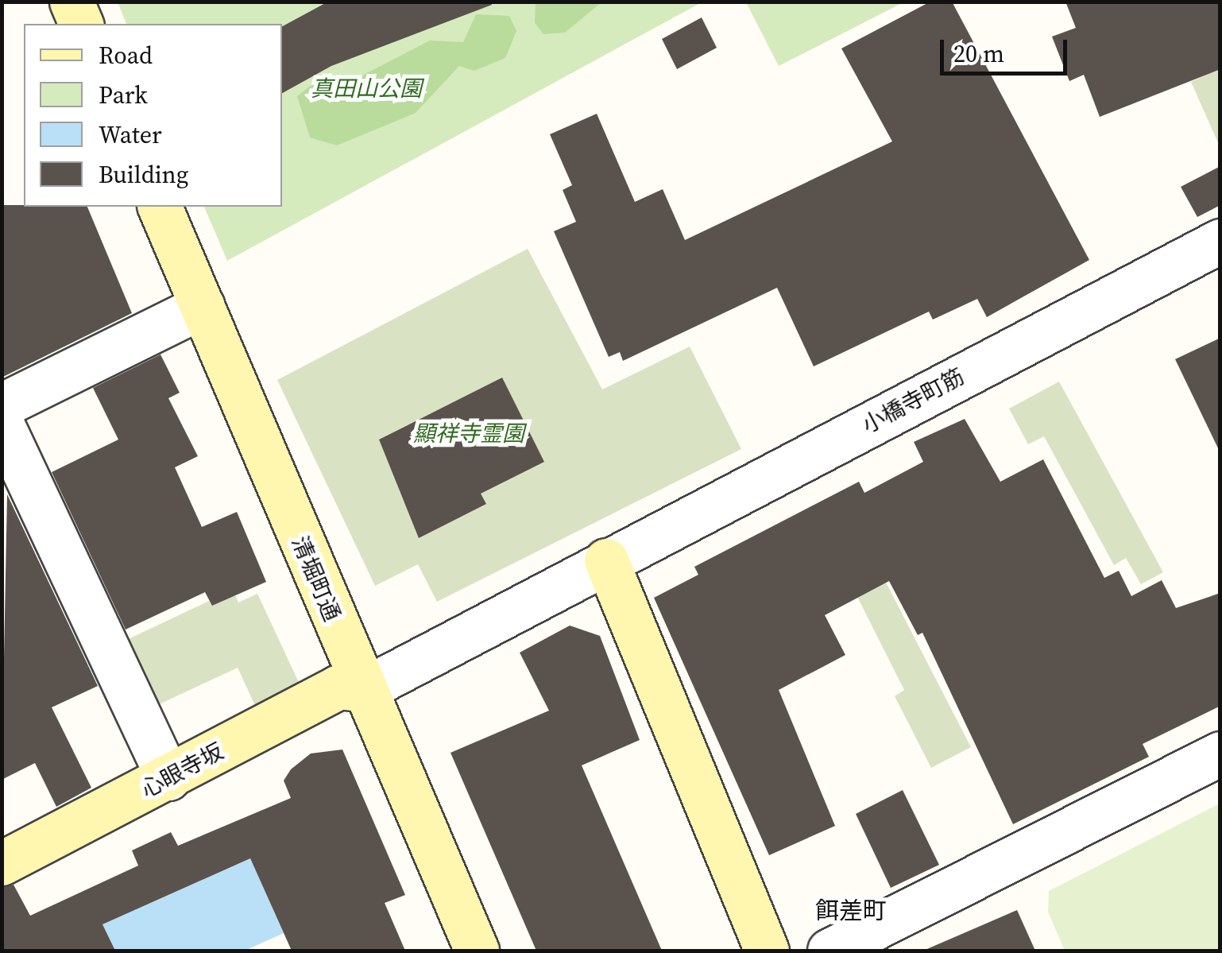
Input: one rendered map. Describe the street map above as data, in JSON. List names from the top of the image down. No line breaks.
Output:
{"streets":{"street":["小橋寺町筋","清堀町通","心眼寺坂"]},"crossings":[["小橋寺町筋","清堀町通"],["小橋寺町筋","心眼寺坂"],["清堀町通","心眼寺坂"]],"districts":["餌差町"],"parks":["真田山公園","顯祥寺霊園"],"legend":["Road","Park","Water","Building"],"scale_bar":"20 m"}
